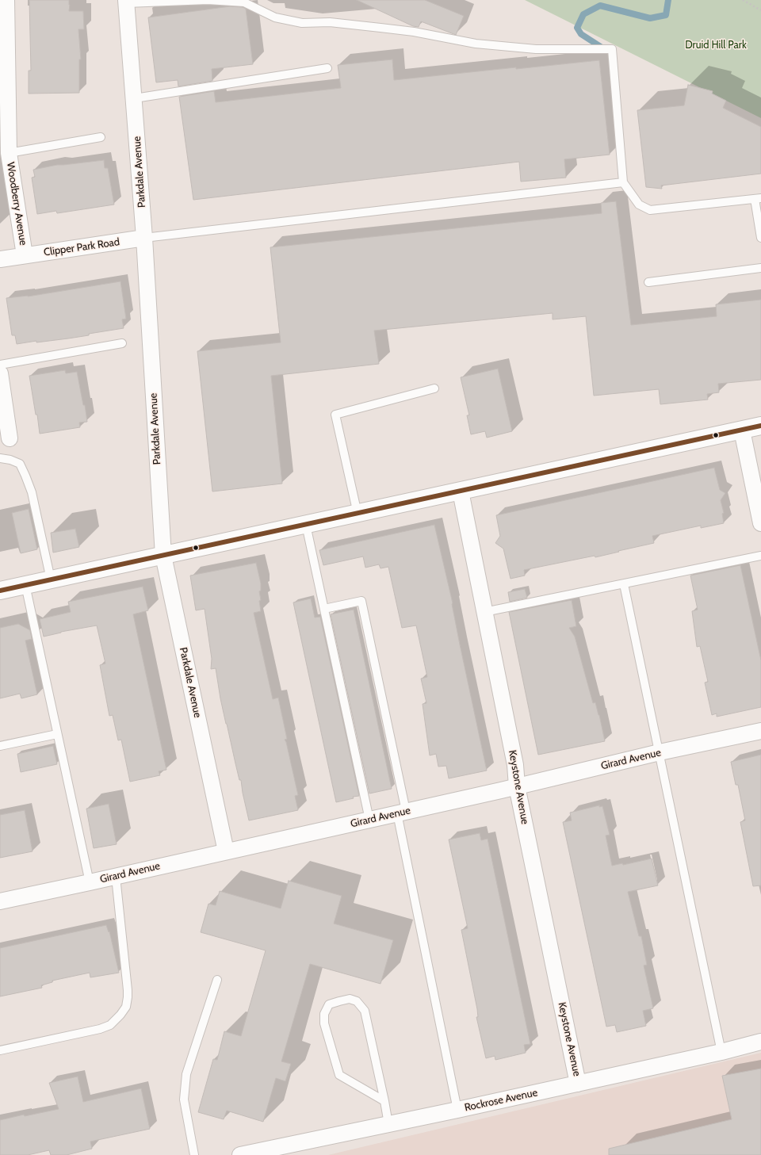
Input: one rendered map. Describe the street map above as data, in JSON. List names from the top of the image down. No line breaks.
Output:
{"streets":{"street":["Parkdale Avenue","Woodberry Avenue","Clipper Park Road","Girard Avenue","Keystone Avenue","Rockrose Avenue"]},"crossings":[["Parkdale Avenue","Clipper Park Road"],["Parkdale Avenue","Girard Avenue"],["Woodberry Avenue","Clipper Park Road"],["Girard Avenue","Keystone Avenue"],["Keystone Avenue","Rockrose Avenue"]],"parks":["Druid Hill Park"]}
